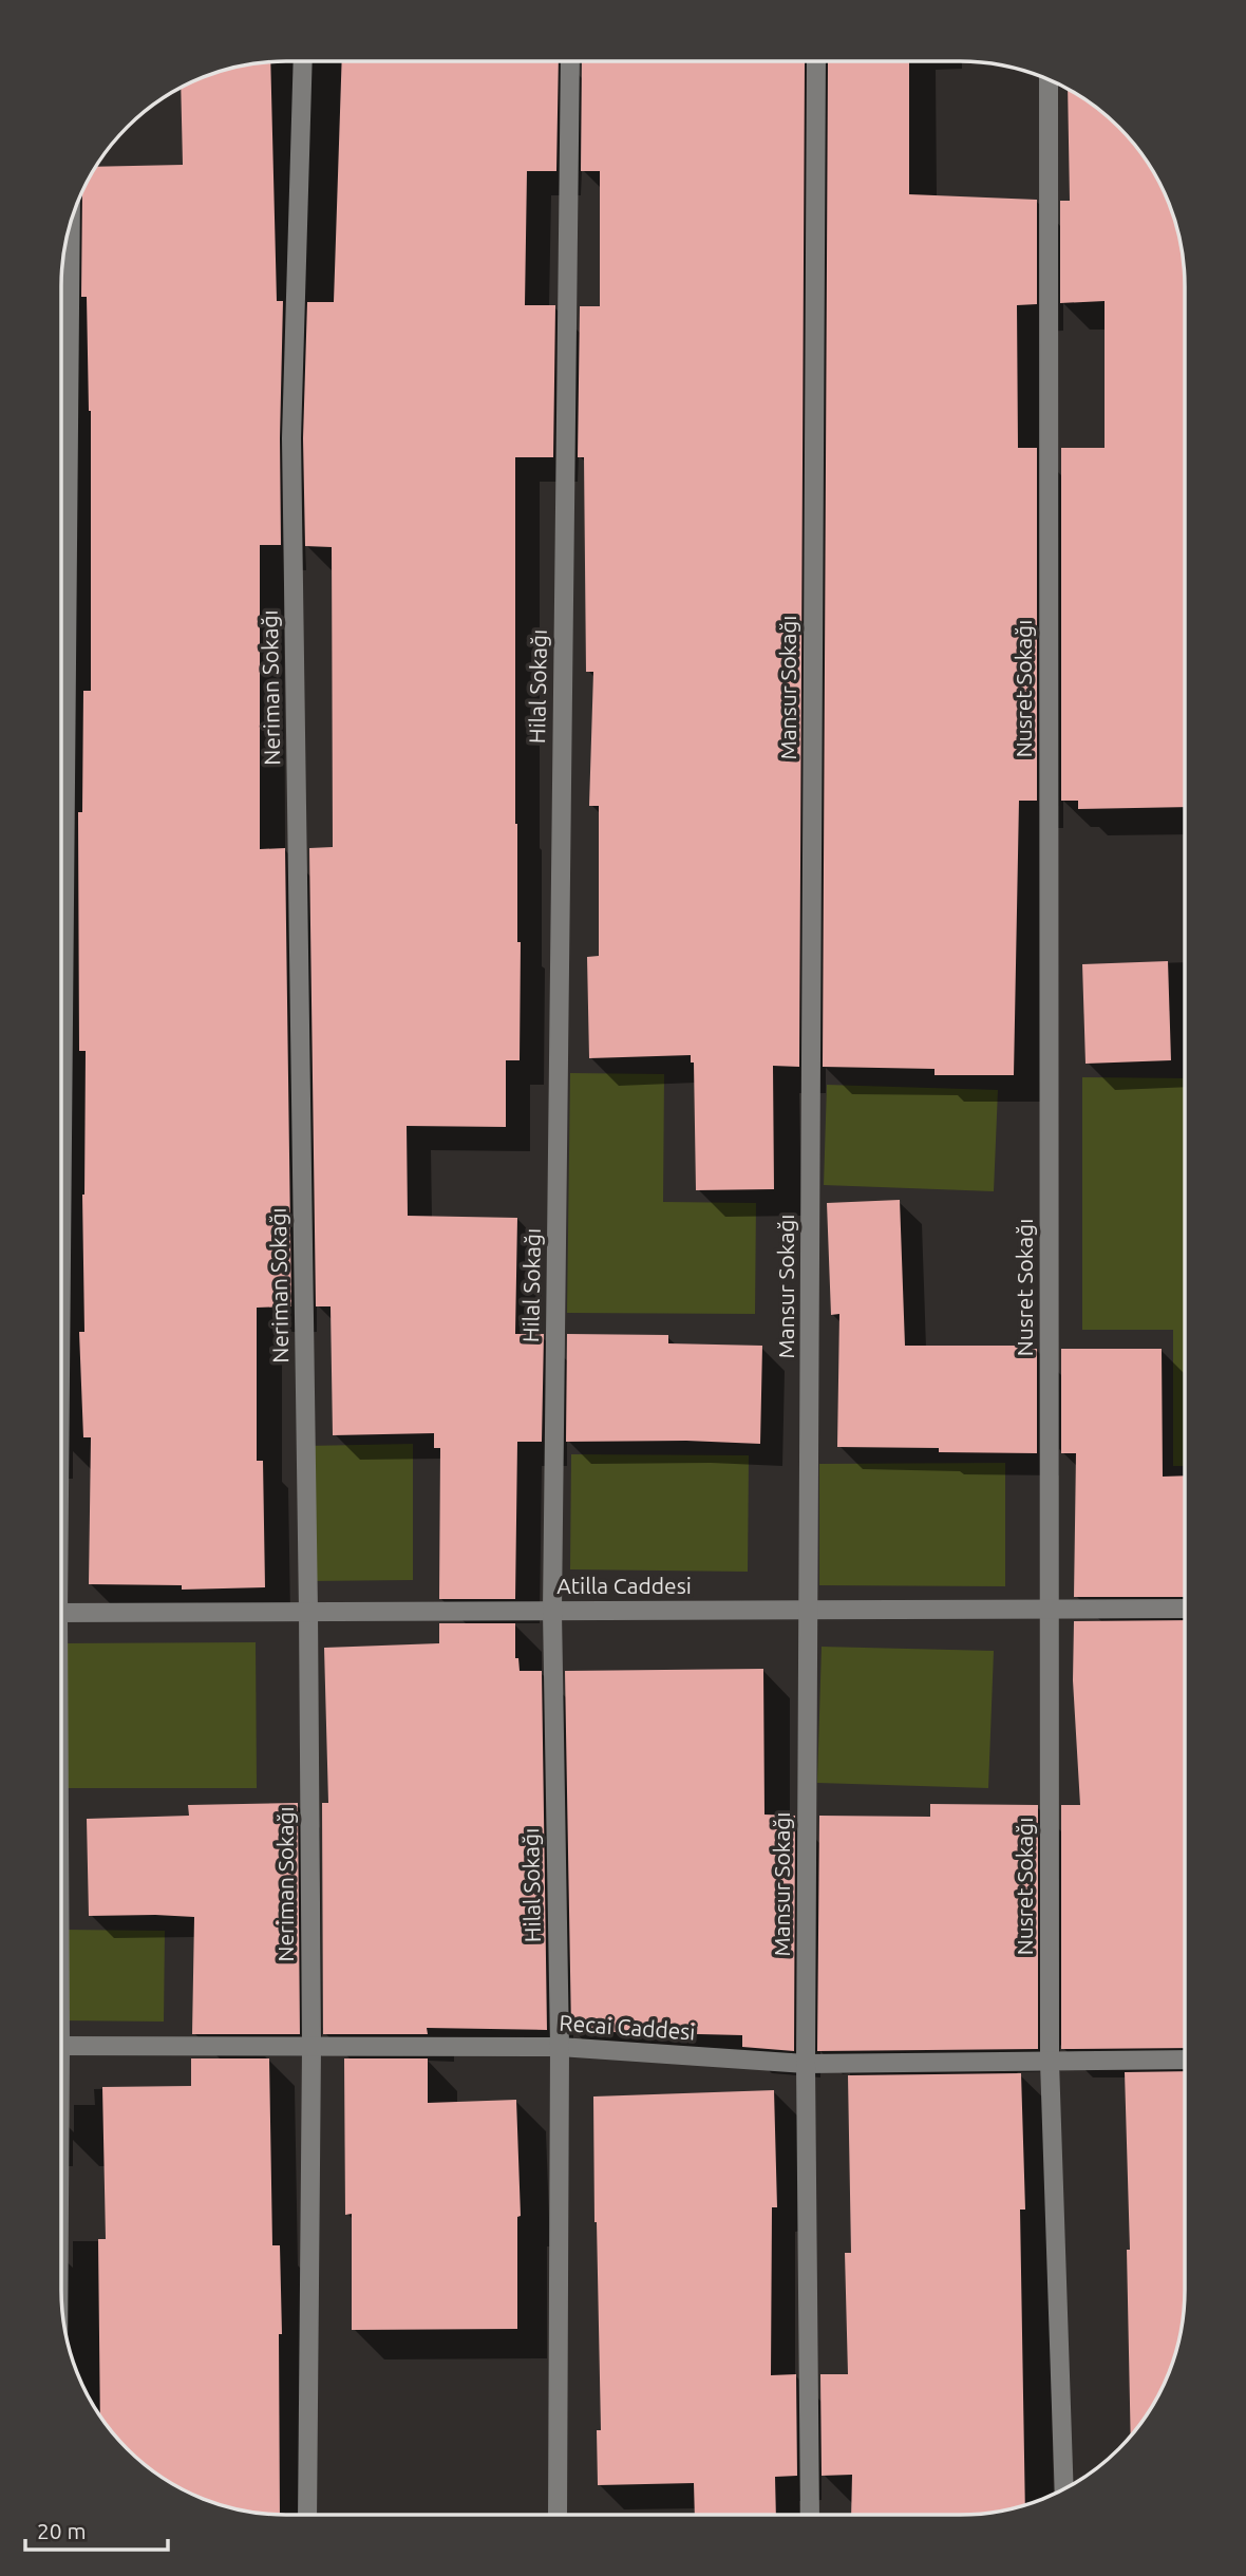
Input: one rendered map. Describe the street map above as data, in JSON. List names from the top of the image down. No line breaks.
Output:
{"streets":{"street":["Hilal Sokağı","Neriman Sokağı","Mansur Sokağı","Nusret Sokağı","Atilla Caddesi","Recai Caddesi"]},"crossings":[["Hilal Sokağı","Atilla Caddesi"],["Hilal Sokağı","Recai Caddesi"],["Neriman Sokağı","Atilla Caddesi"],["Neriman Sokağı","Recai Caddesi"],["Mansur Sokağı","Atilla Caddesi"],["Mansur Sokağı","Recai Caddesi"],["Nusret Sokağı","Atilla Caddesi"],["Nusret Sokağı","Recai Caddesi"]],"scale_bar":"20 m"}
